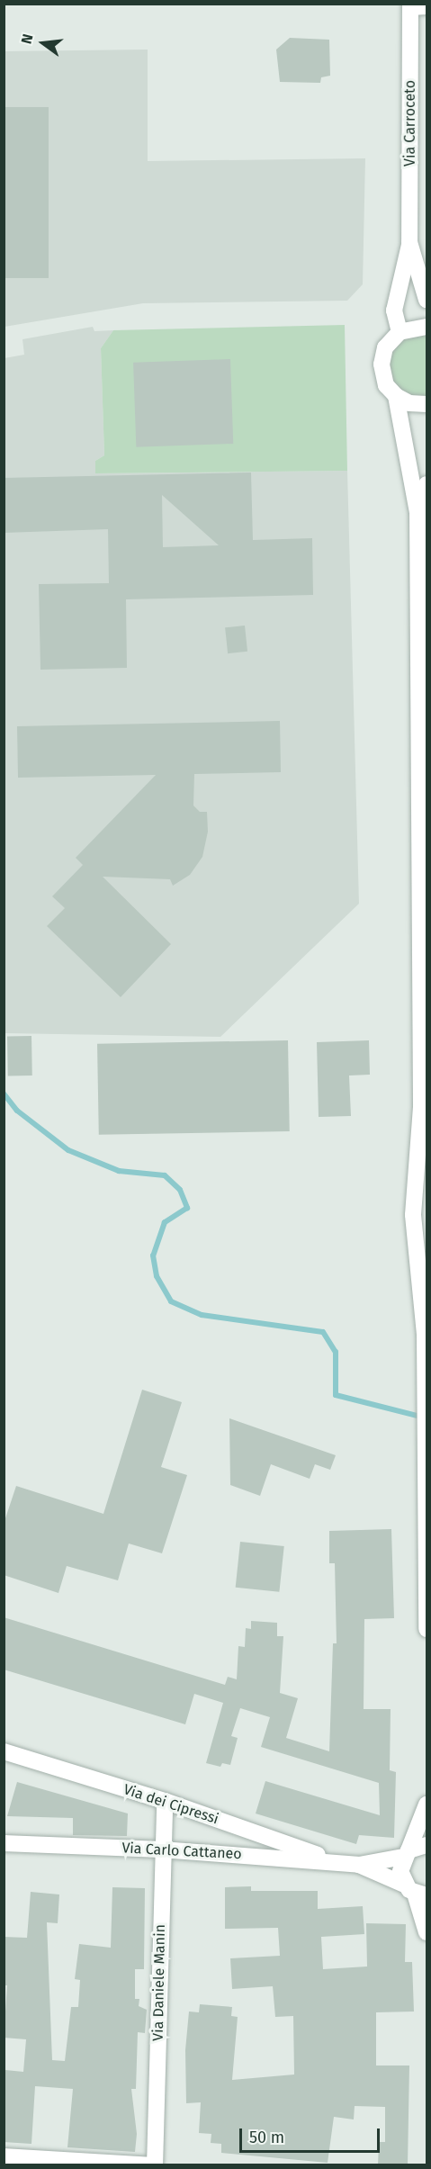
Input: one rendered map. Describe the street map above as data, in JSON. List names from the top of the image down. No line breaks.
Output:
{"streets":{"street":["Via Carroceto","Via dei Cipressi","Via Carlo Cattaneo","Via Daniele Manin"]},"crossings":[["Via dei Cipressi","Via Carlo Cattaneo"],["Via dei Cipressi","Via Daniele Manin"],["Via Carlo Cattaneo","Via Daniele Manin"]],"scale_bar":"50 m","north":"left"}
